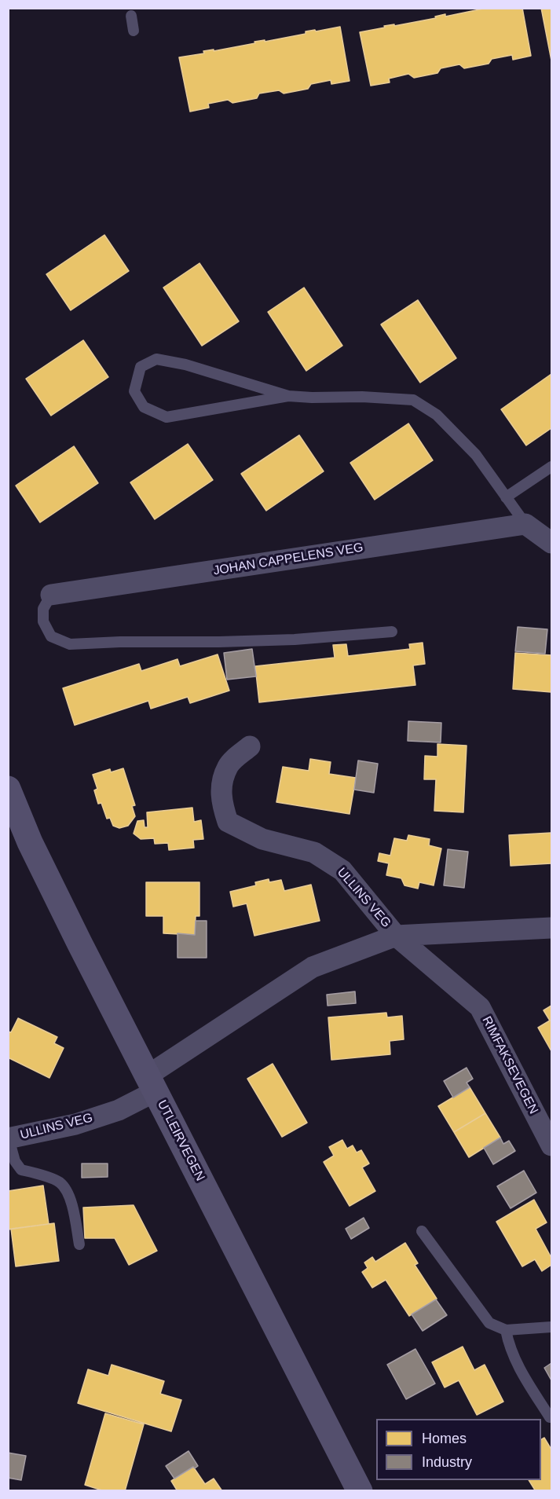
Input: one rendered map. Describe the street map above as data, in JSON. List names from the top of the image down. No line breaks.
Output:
{"streets":{"main road":["UTLEIRVEGEN"],"street":["JOHAN CAPPELENS VEG","ULLINS VEG","RIMFAKSEVEGEN"]},"crossings":[["ULLINS VEG","RIMFAKSEVEGEN"],["ULLINS VEG","UTLEIRVEGEN"]],"legend":["Homes","Industry"]}
